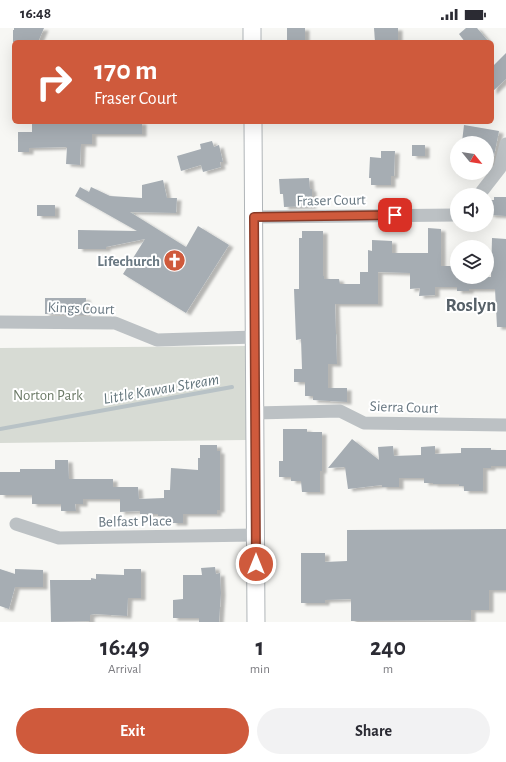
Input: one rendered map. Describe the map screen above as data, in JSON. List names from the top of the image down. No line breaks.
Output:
{"streets":{"street":["Fraser Court","Kings Court","Sierra Court","Belfast Place"]},"districts":["Roslyn"],"water":["Little Kawau Stream"],"parks":["Norton Park"],"places":{"church":["Lifechurch"]},"north":"bottom right","page":{"status":"16:48","turn":["170 m","Fraser Court"],"eta":["16:49","Arrival","1","min","240","m"],"buttons":["Exit","Share"]}}
